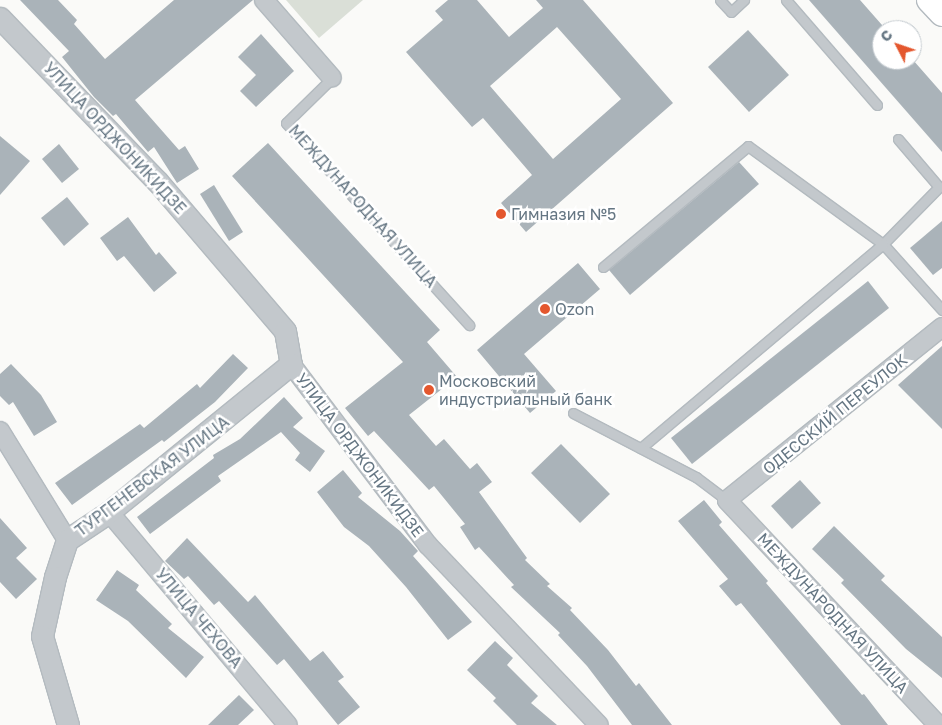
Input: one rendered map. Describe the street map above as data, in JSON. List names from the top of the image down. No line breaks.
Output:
{"streets":{"street":["УЛИЦА ОРДЖОНИКИДЗЕ","МЕЖДУНАРОДНАЯ УЛИЦА","ОДЕССКИЙ ПЕРЕУЛОК","ТУРГЕНЕВСКАЯ УЛИЦА","УЛИЦА ЧЕХОВА"]},"crossings":[["УЛИЦА ОРДЖОНИКИДЗЕ","ТУРГЕНЕВСКАЯ УЛИЦА"],["МЕЖДУНАРОДНАЯ УЛИЦА","ОДЕССКИЙ ПЕРЕУЛОК"],["ТУРГЕНЕВСКАЯ УЛИЦА","УЛИЦА ЧЕХОВА"]],"places":["Гимназия №5","Ozon","Московский индустриальный банк"],"north":"top left"}
